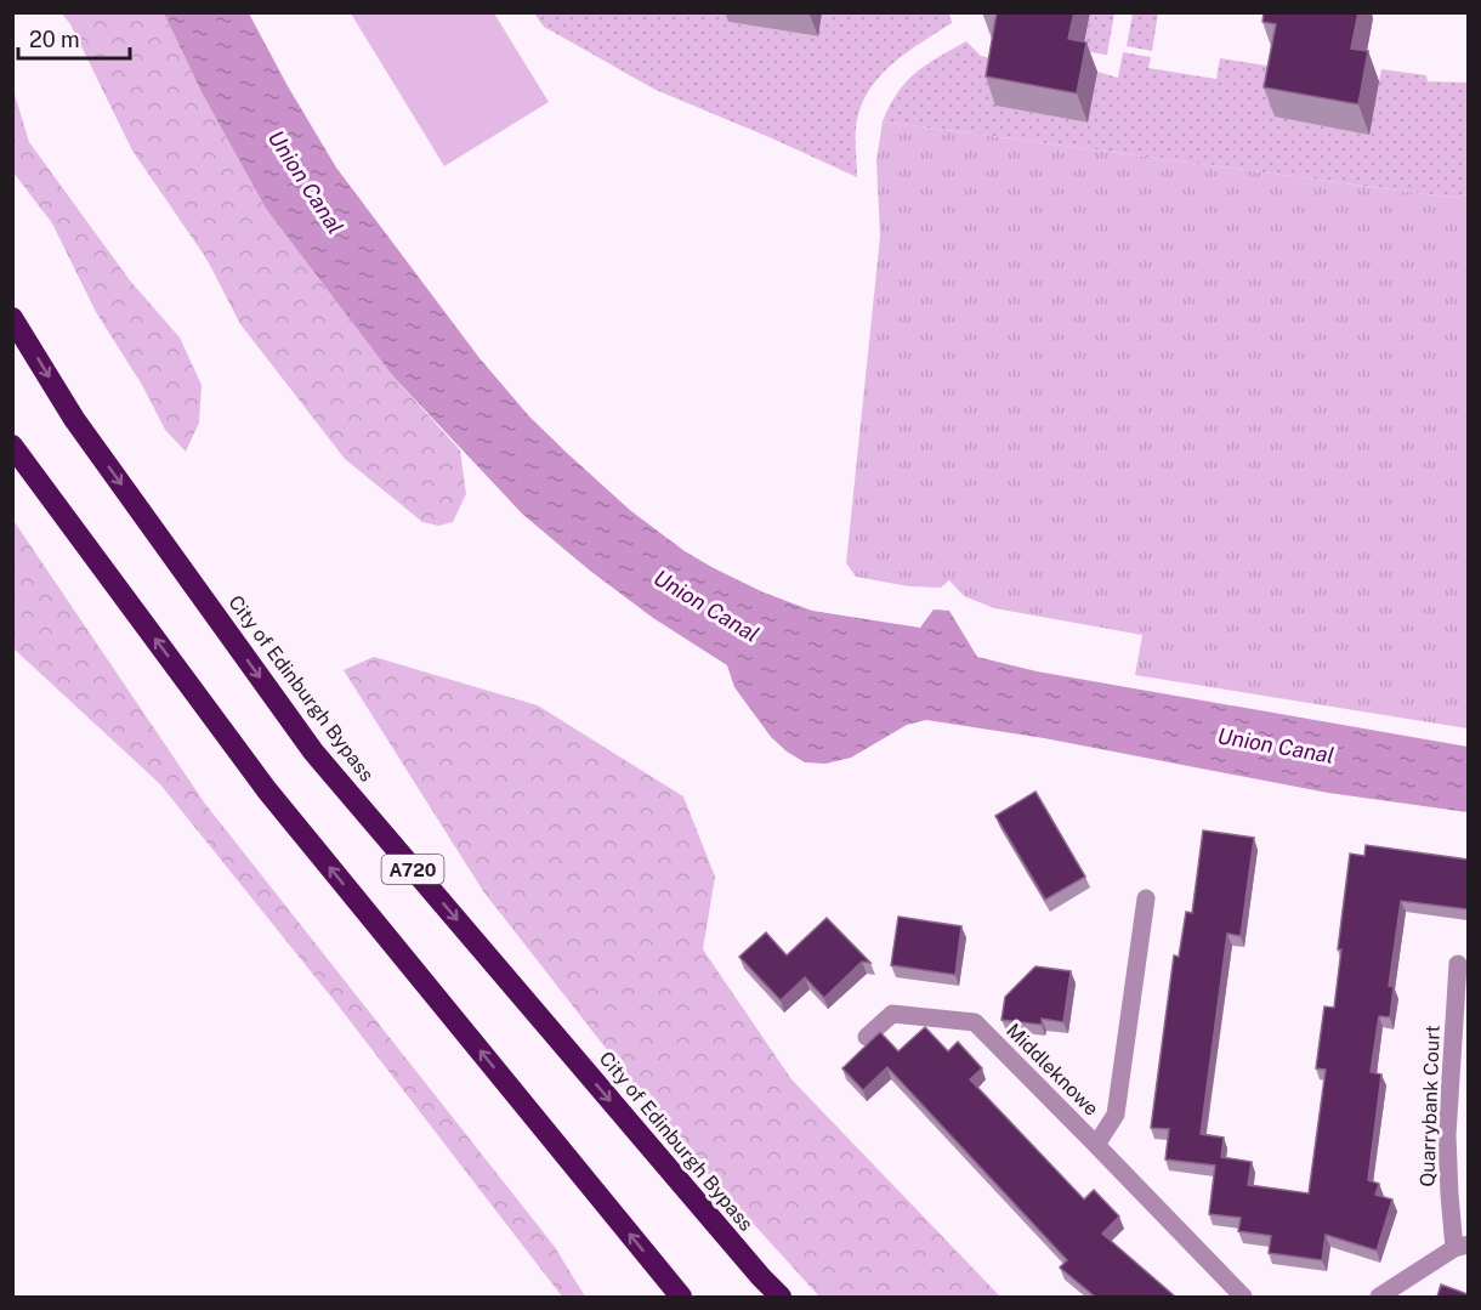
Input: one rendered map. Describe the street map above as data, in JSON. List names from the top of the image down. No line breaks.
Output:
{"streets":{"highway":["City of Edinburgh Bypass","A720"],"street":["Middleknowe","Quarrybank Court"]},"water":["Union Canal"],"scale_bar":"20 m"}
